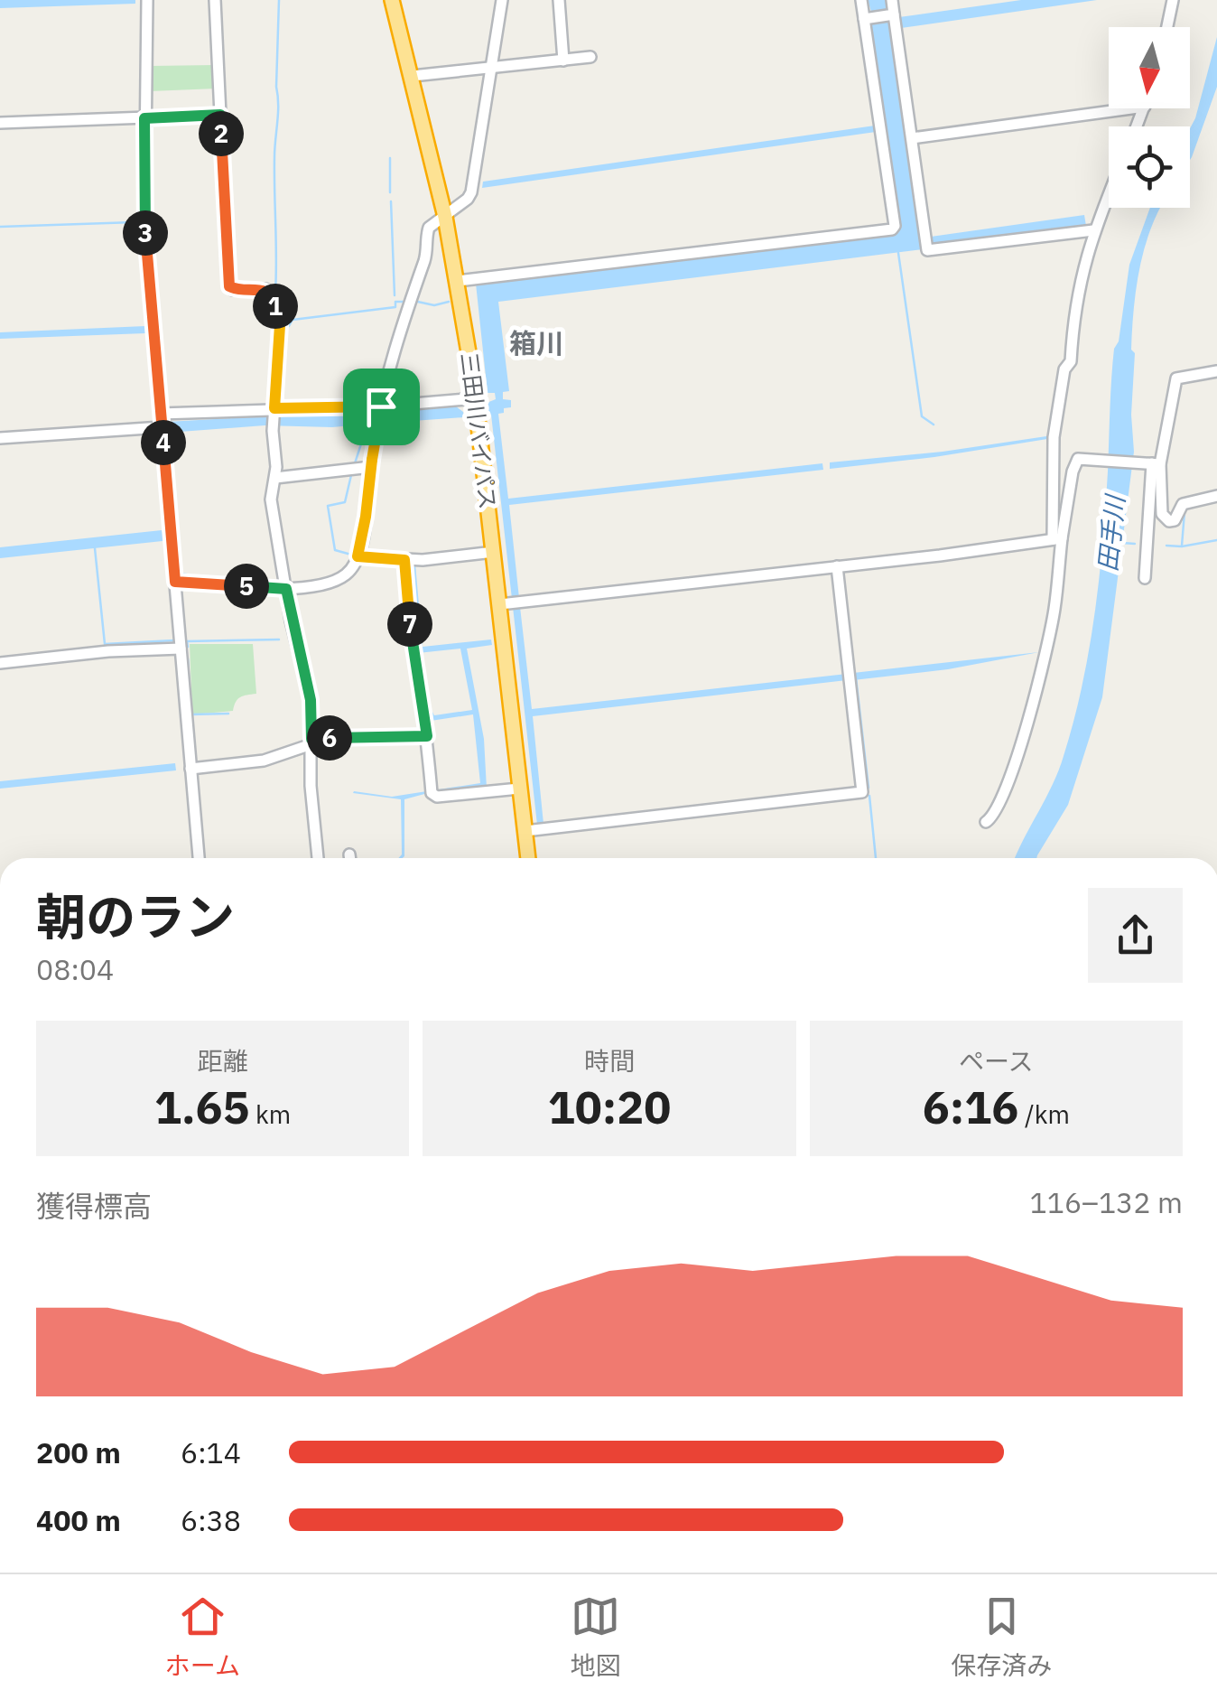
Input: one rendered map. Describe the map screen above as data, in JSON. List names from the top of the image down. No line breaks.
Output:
{"streets":{"highway":["三田川バイパス"]},"districts":["箱川"],"water":["田手川"],"north":"bottom","page":{"pins":["2","3","1","4","5","7","6"],"heading":["朝のラン","08:04"],"stats":[["距離","1.65 km"],["時間","10:20"],["ペース","6:16 /km"]],"chart":["獲得標高","116–132 m"],"list":[{"name":"200 m","note":"6:14"},{"name":"400 m","note":"6:38"}],"tabs":["ホーム","地図","保存済み"]}}
